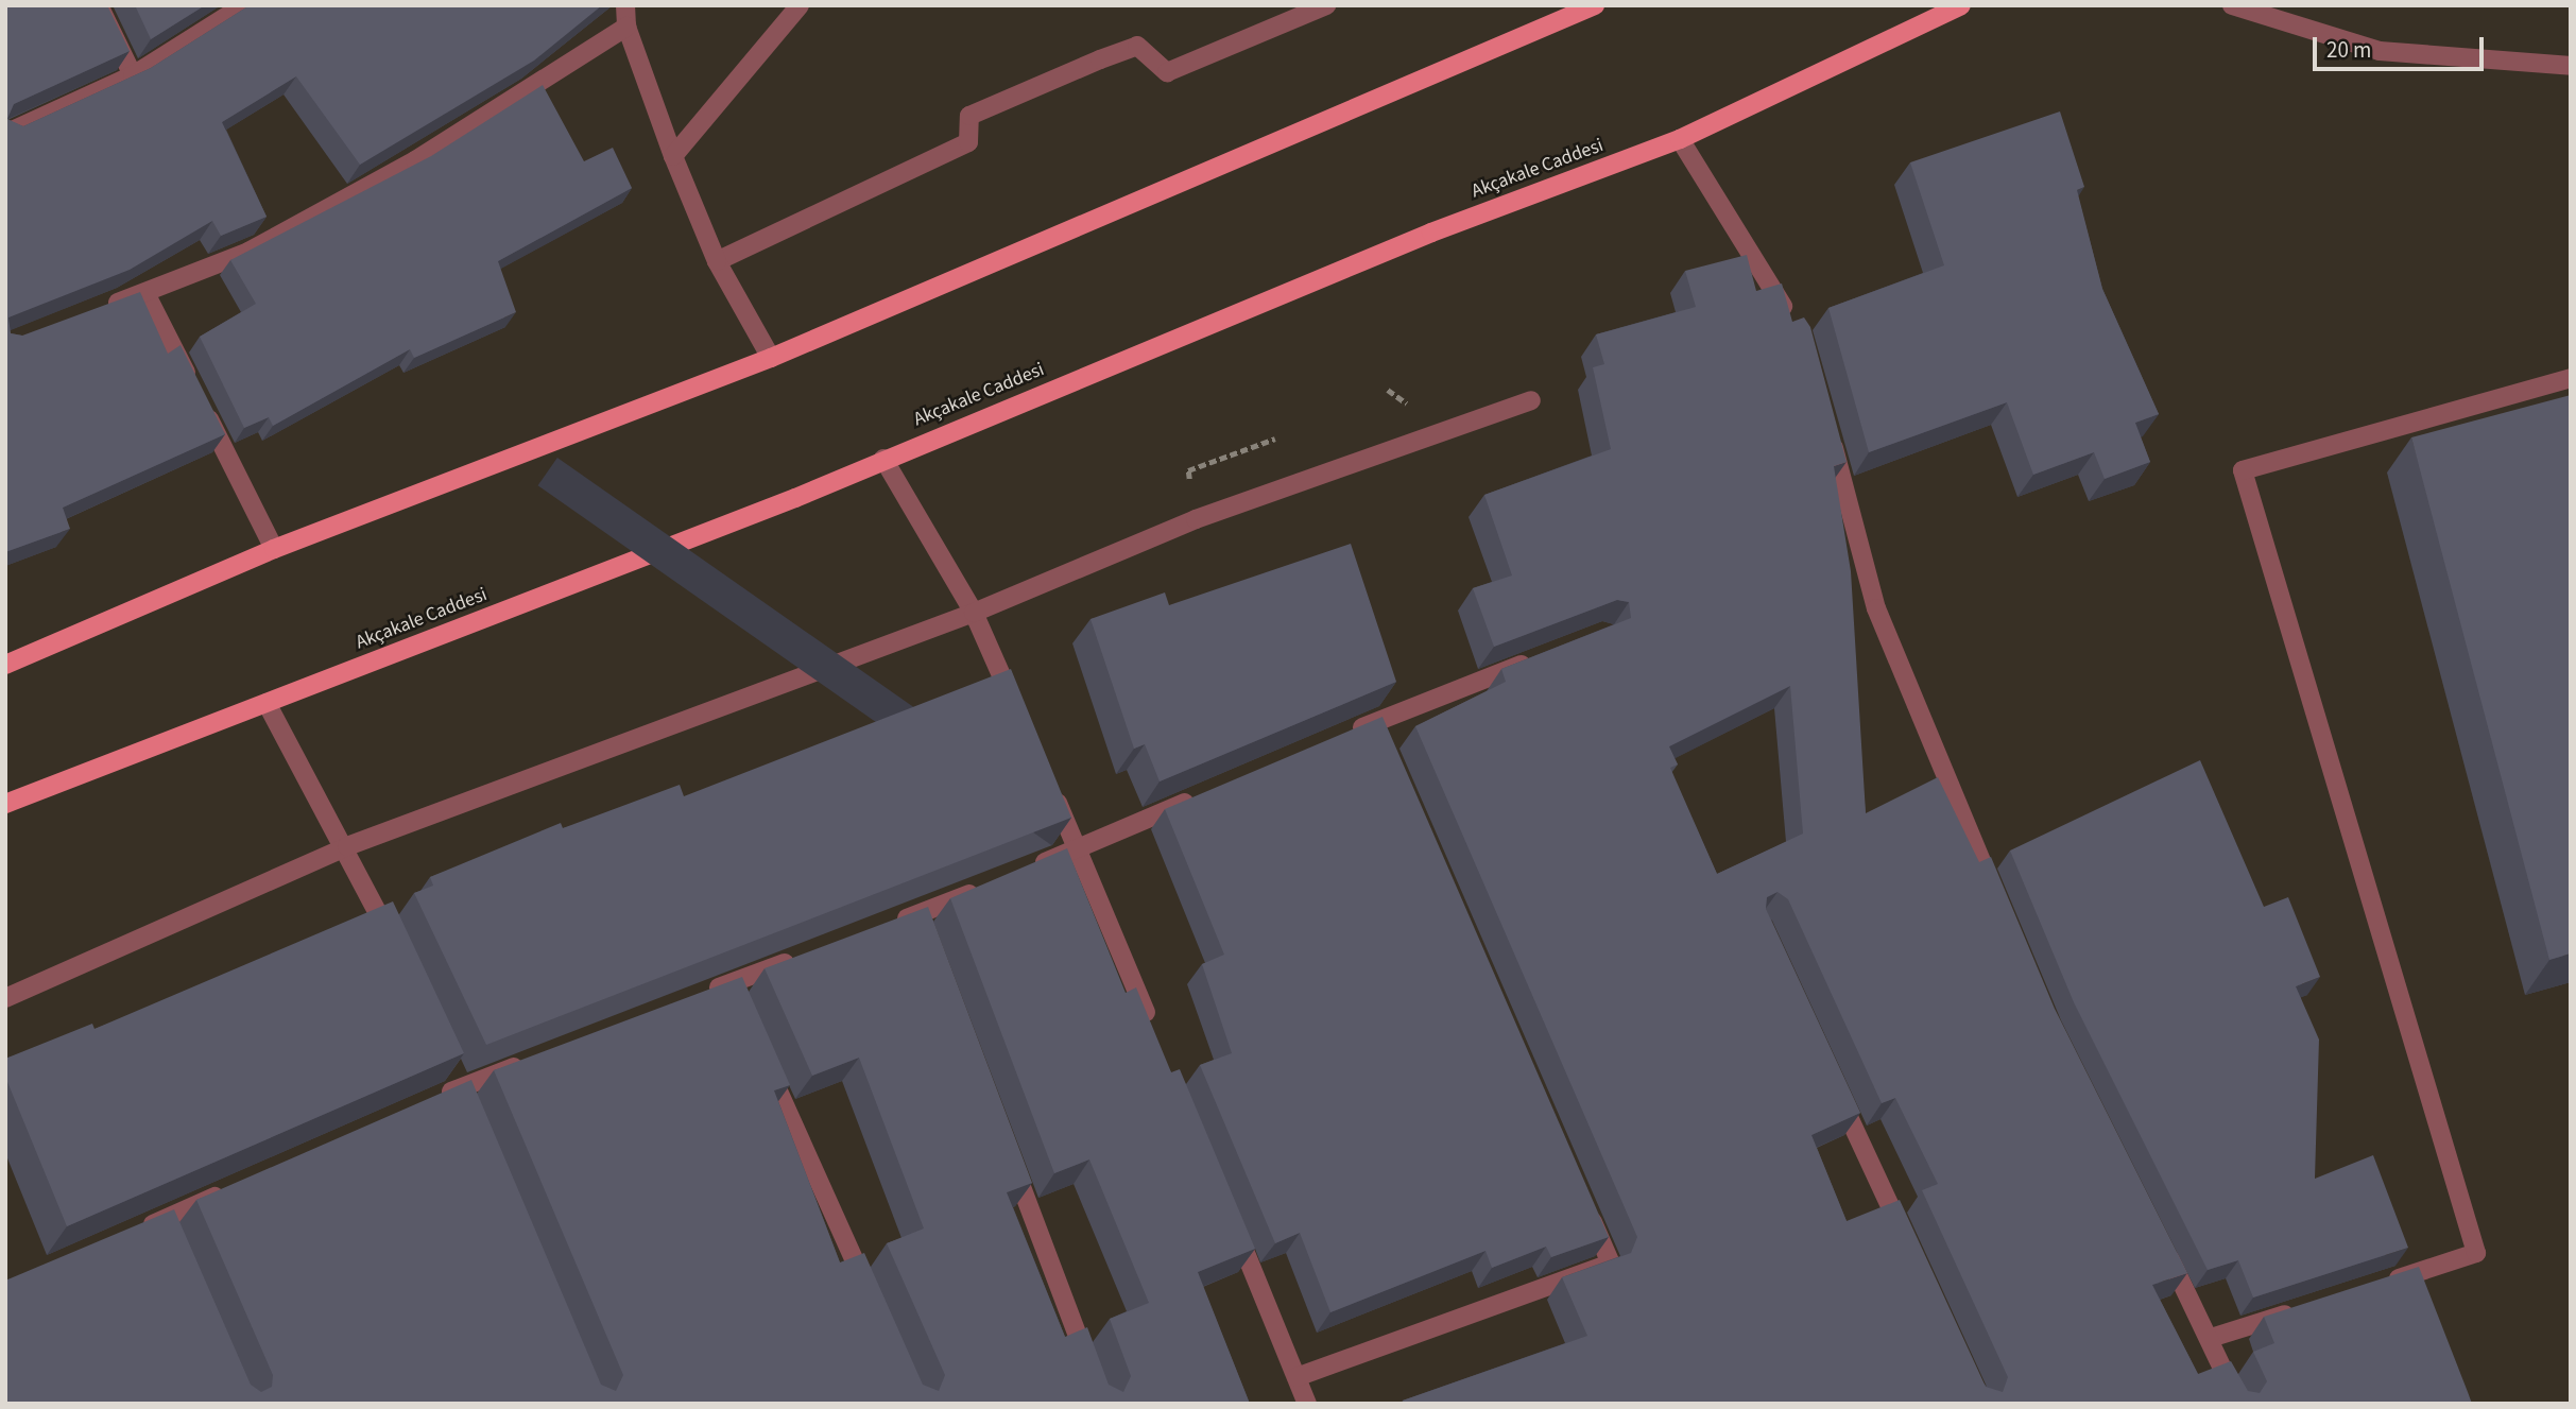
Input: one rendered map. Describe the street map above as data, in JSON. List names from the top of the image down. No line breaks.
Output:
{"streets":{"main road":["Akçakale Caddesi"]},"scale_bar":"20 m"}
